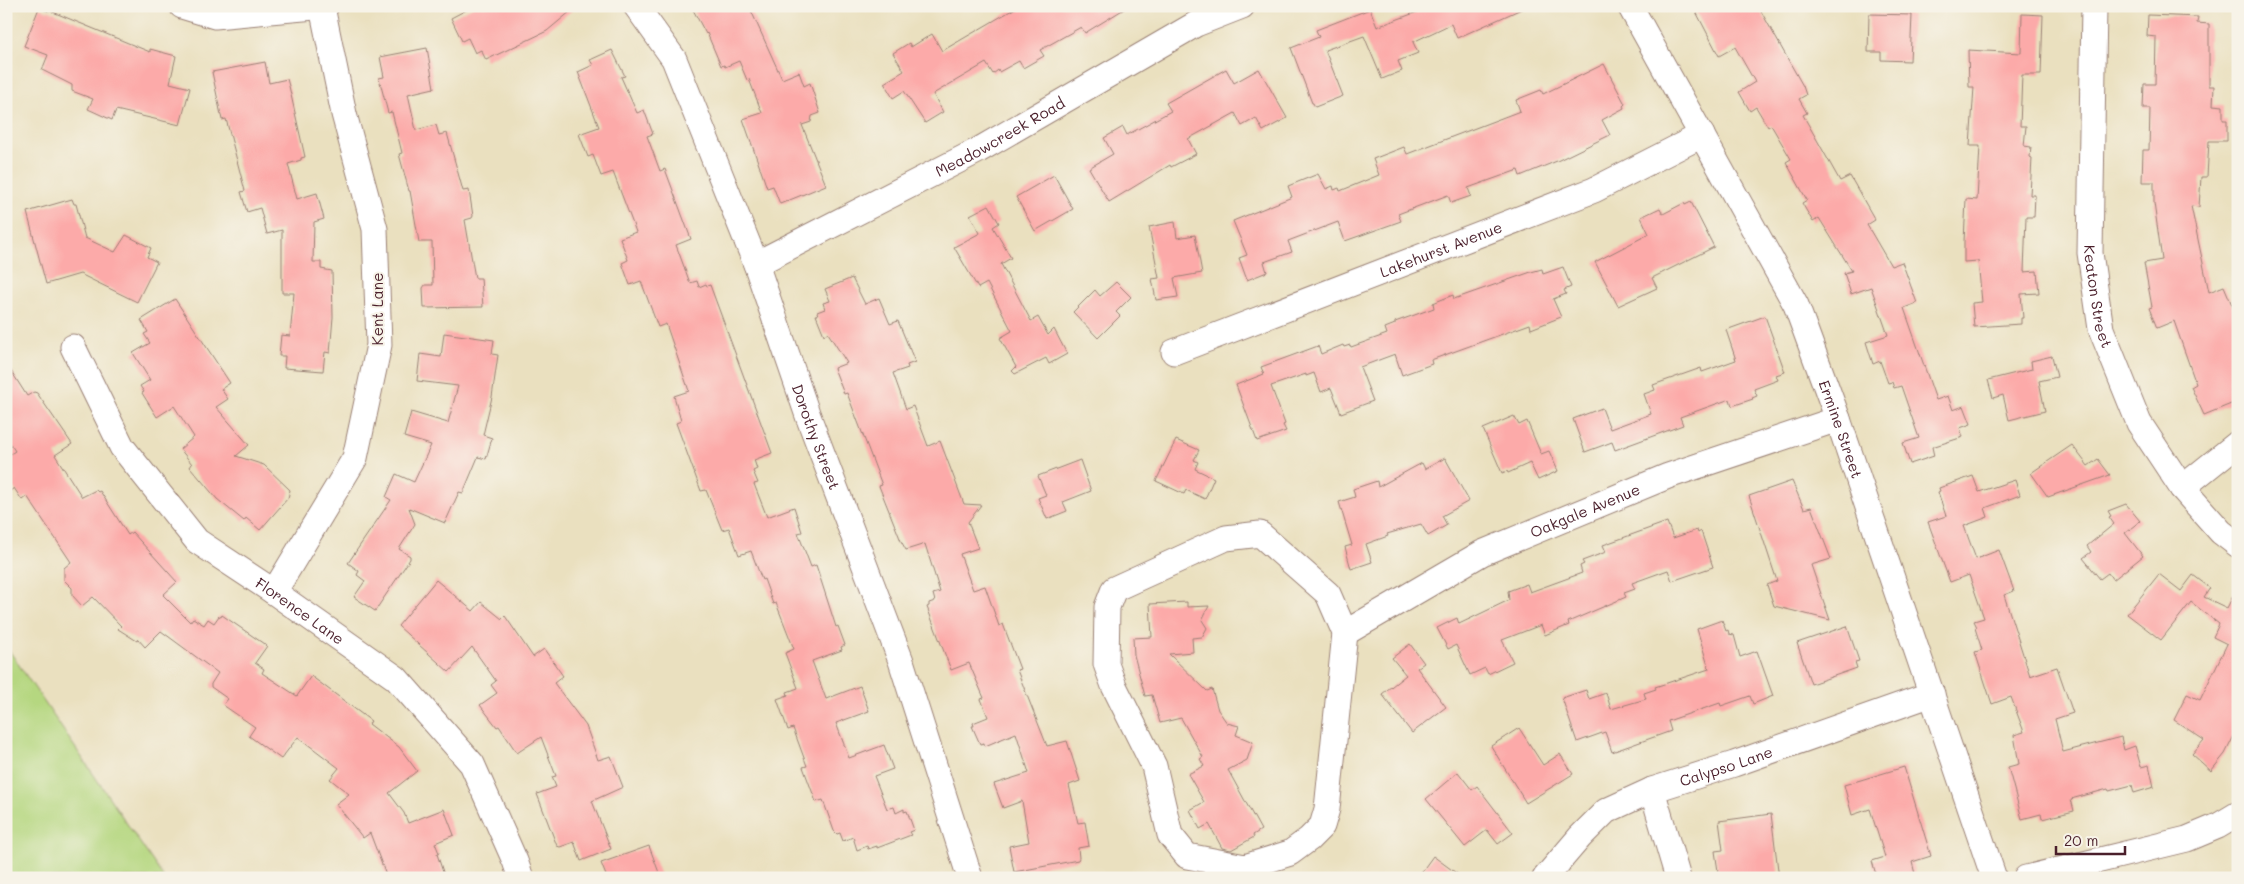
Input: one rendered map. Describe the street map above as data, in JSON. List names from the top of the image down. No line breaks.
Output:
{"streets":{"street":["Meadowcreek Road","Lakehurst Avenue","Keaton Street","Kent Lane","Ermine Street","Dorothy Street","Oakgale Avenue","Florence Lane","Calypso Lane"]},"crossings":[["Meadowcreek Road","Dorothy Street"],["Lakehurst Avenue","Ermine Street"],["Kent Lane","Florence Lane"],["Ermine Street","Oakgale Avenue"],["Ermine Street","Calypso Lane"]],"scale_bar":"20 m"}
